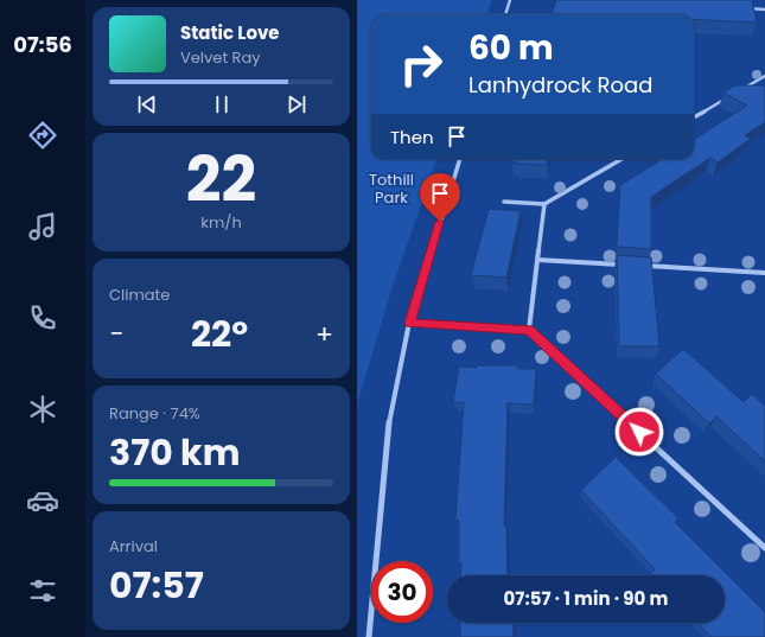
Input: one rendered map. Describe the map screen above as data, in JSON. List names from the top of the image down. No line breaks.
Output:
{"parks":["Tothill Park"],"page":{"tabs":"07:56","turn":["60 m","Lanhydrock Road"],"song":["Static Love","Velvet Ray"],"then":"Then","tile":[["22","km/h"],"Climate",["Range · 74%","370 km"],["Arrival","07:57"]],"heat":["−","22°","+"],"limit":"30","trip":"07:57 · 1 min · 90 m"}}
